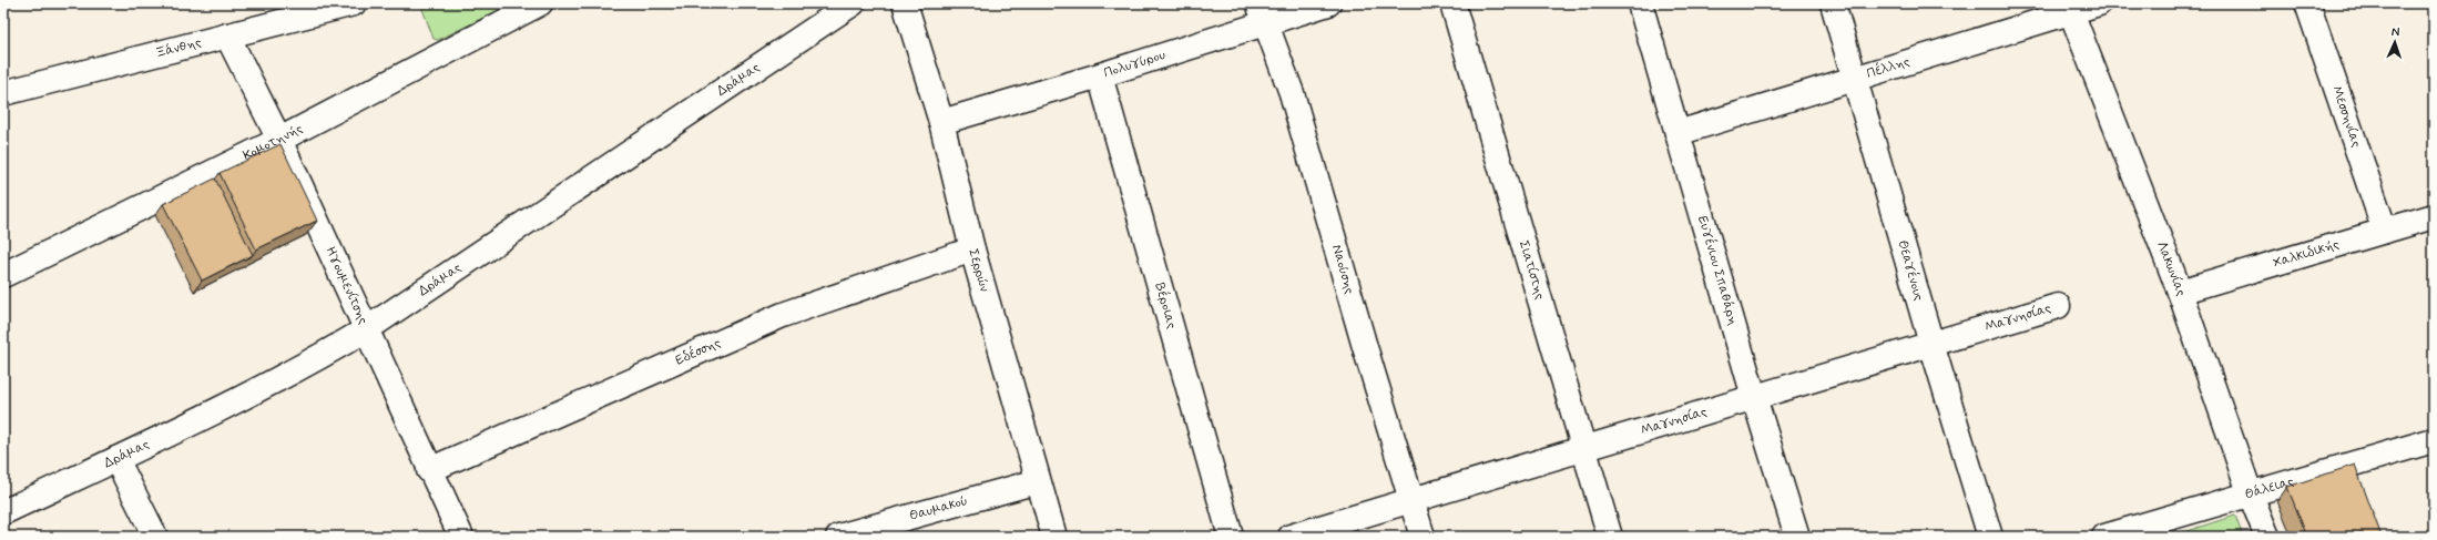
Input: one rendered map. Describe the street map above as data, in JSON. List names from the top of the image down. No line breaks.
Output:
{"streets":{"street":["Ξάνθης","Πολυγύρου","Πέλλης","Δράμας","Μεσσηνίας","Κομοτηνής","Χαλκιδικής","Ναούσης","Λακωνίας","Σερρών","Σιατίστης","Ευγένιου Σπαθάρη","Θεαγένους","Ηγουμενίτσης","Βέροιας","Μαγνησίας","Εδέσσης","Θάλειας","Θαυμακού"]},"crossings":[["Ξάνθης","Ηγουμενίτσης"],["Πολυγύρου","Ναούσης"],["Πολυγύρου","Σερρών"],["Πολυγύρου","Βέροιας"],["Πέλλης","Λακωνίας"],["Πέλλης","Ευγένιου Σπαθάρη"],["Πέλλης","Θεαγένους"],["Δράμας","Ηγουμενίτσης"],["Μεσσηνίας","Χαλκιδικής"],["Κομοτηνής","Ηγουμενίτσης"],["Χαλκιδικής","Λακωνίας"],["Ναούσης","Μαγνησίας"],["Λακωνίας","Θάλειας"],["Σερρών","Εδέσσης"],["Σερρών","Θαυμακού"],["Σιατίστης","Μαγνησίας"],["Ευγένιου Σπαθάρη","Μαγνησίας"],["Θεαγένους","Μαγνησίας"],["Ηγουμενίτσης","Εδέσσης"]],"north":"top"}
